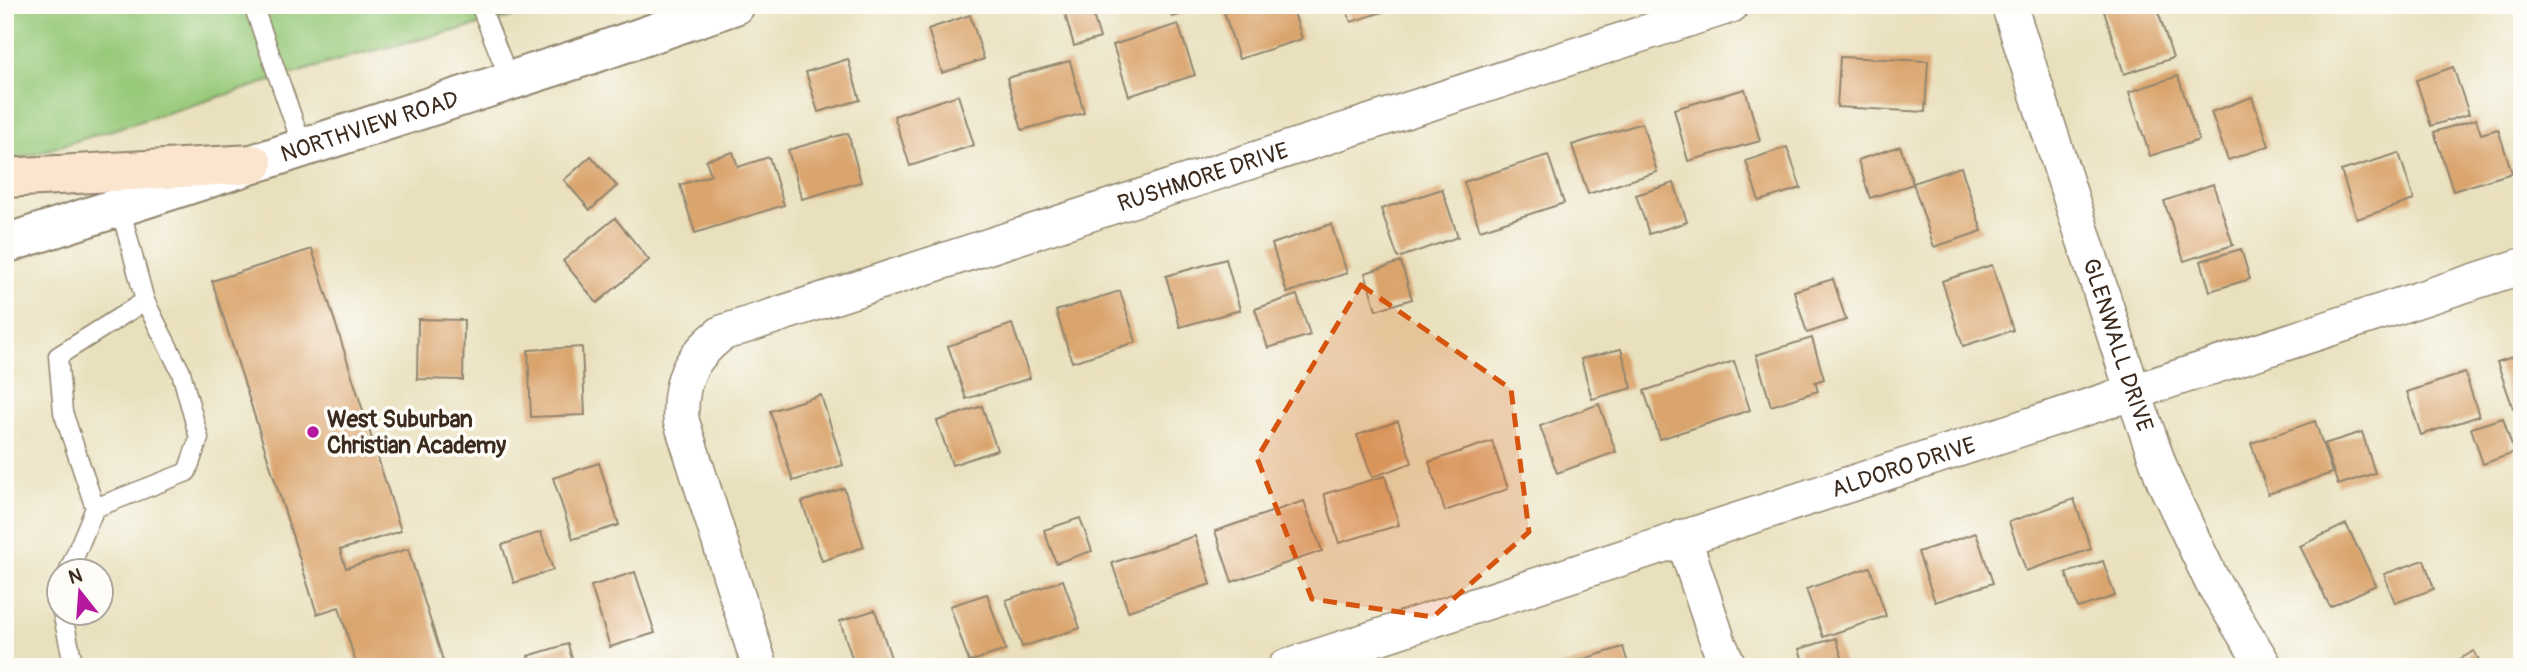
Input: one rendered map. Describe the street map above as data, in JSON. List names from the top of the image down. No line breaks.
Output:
{"streets":{"street":["NORTHVIEW ROAD","RUSHMORE DRIVE","GLENWALL DRIVE","ALDORO DRIVE"]},"crossings":[["GLENWALL DRIVE","ALDORO DRIVE"]],"places":["West Suburban Christian Academy"],"north":"top"}
